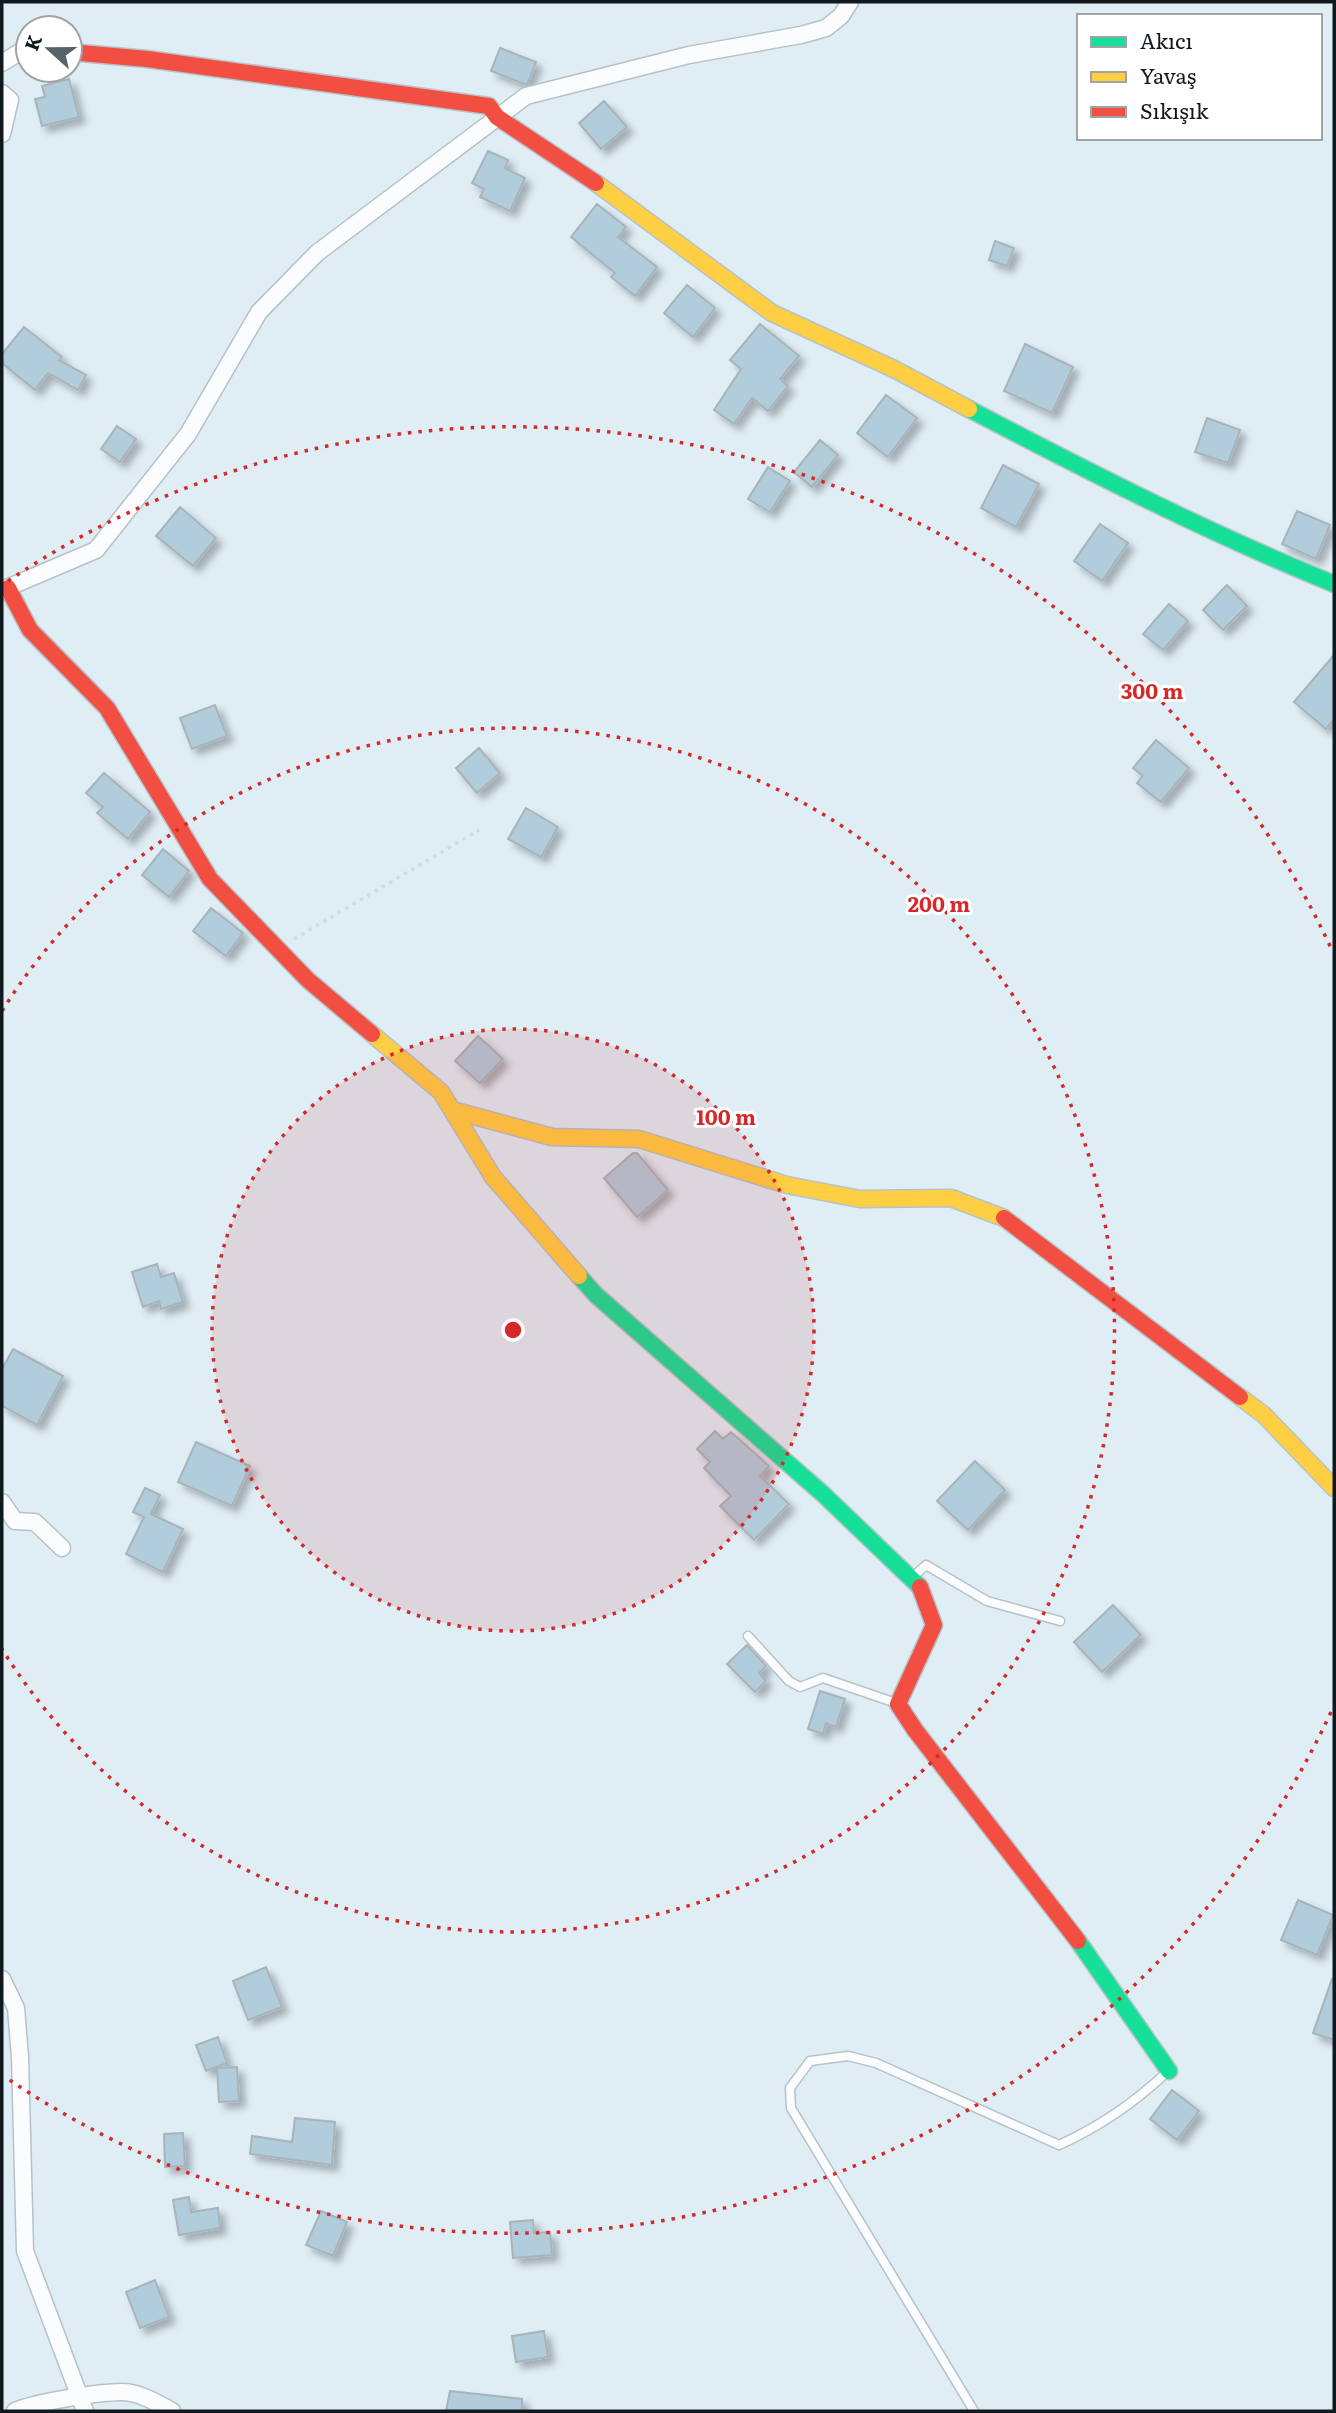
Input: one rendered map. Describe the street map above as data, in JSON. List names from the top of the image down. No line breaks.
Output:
{"legend":["Akıcı","Yavaş","Sıkışık"],"north":"left","rings":["300 m","200 m","100 m"]}
